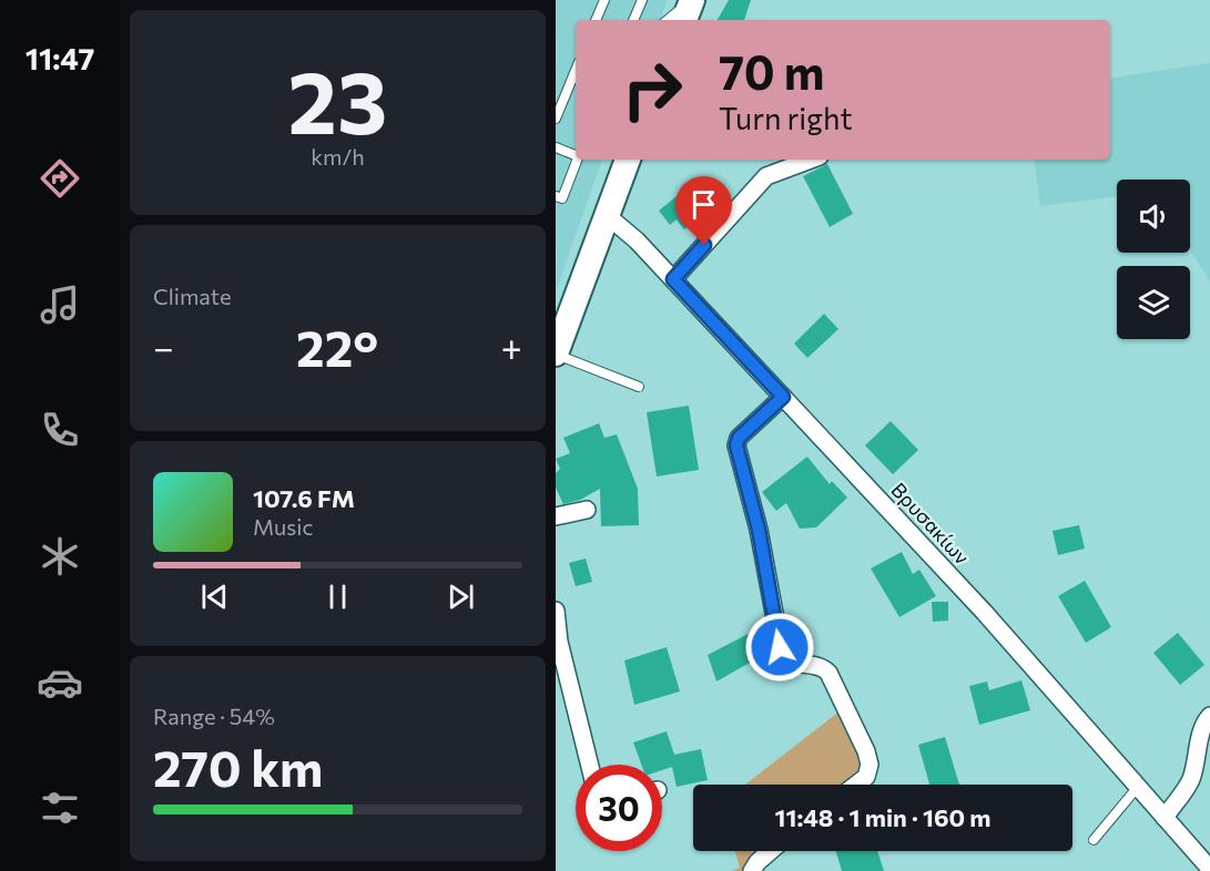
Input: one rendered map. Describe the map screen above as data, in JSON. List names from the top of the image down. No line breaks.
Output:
{"streets":{"street":["Βρυσακίων"]},"page":{"tabs":"11:47","tile":[["23","km/h"],"Climate",["Range · 54%","270 km"]],"turn":["70 m","Turn right"],"heat":["−","22°","+"],"song":["107.6 FM","Music"],"limit":"30","trip":"11:48 · 1 min · 160 m"}}
